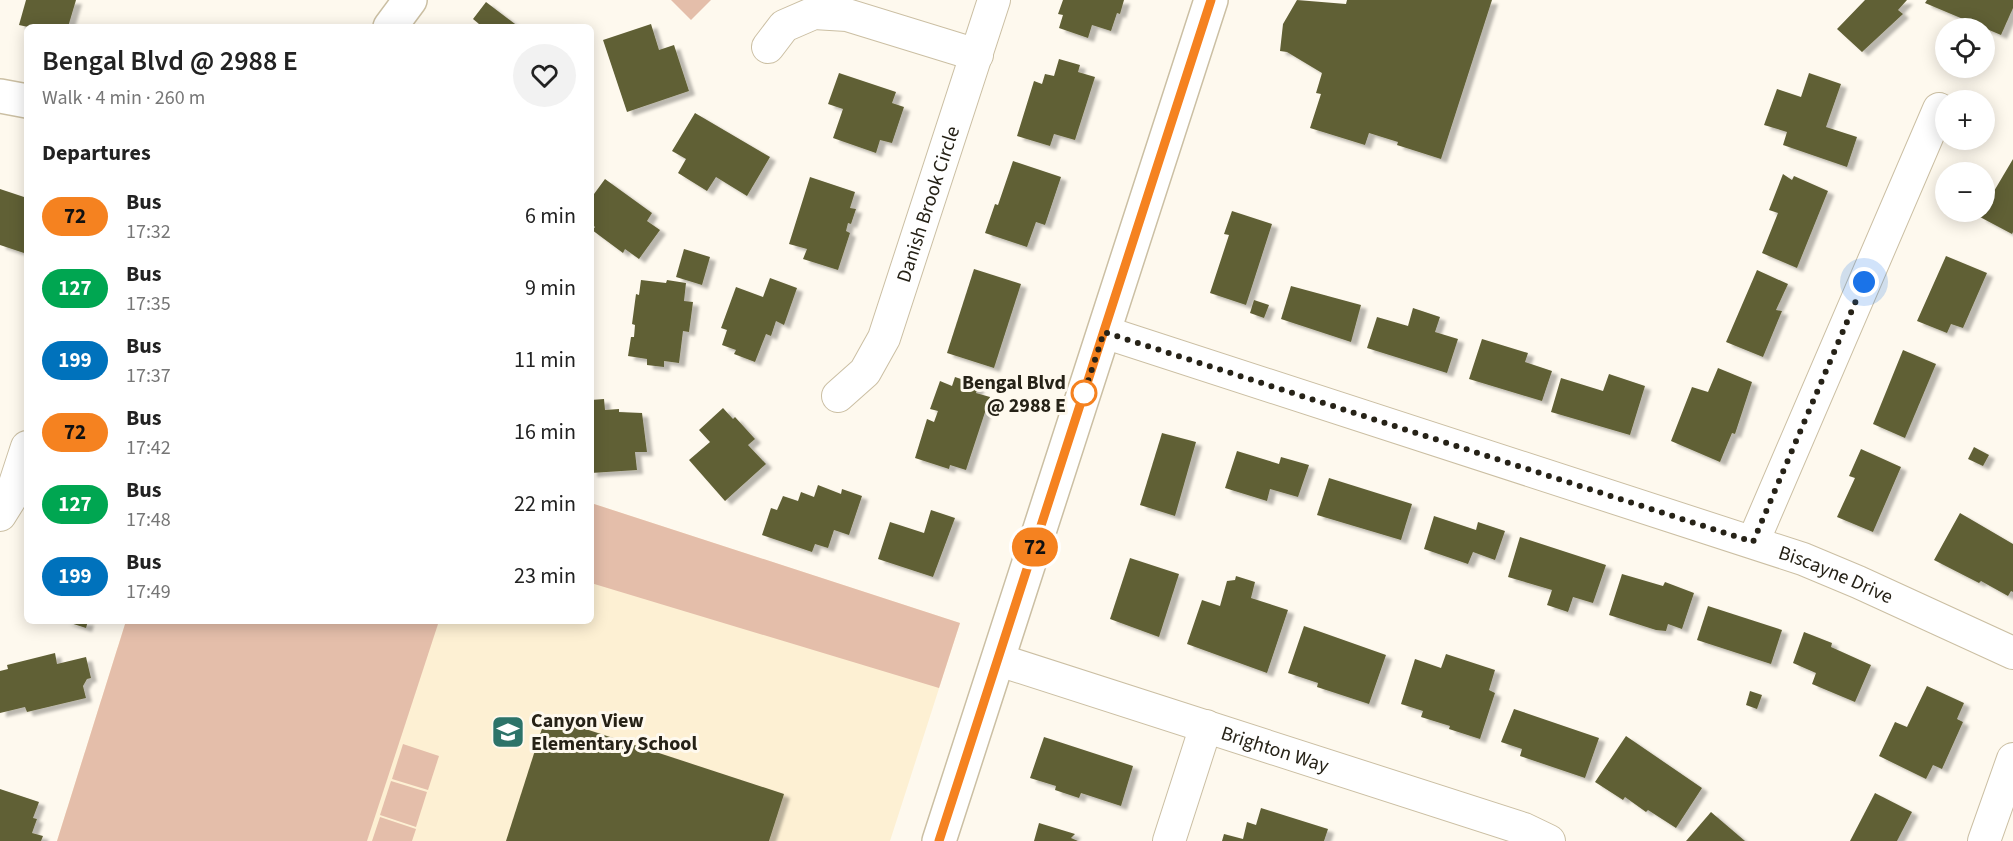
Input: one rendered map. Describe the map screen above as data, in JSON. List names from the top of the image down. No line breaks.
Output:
{"streets":{"street":["Danish Brook Circle","Biscayne Drive","Brighton Way"]},"places":{"other":["Bengal Blvd @ 2988 E"],"school or university":["Canyon View Elementary School"]},"lines":["bus line 72"],"page":{"on_map":"72","map_buttons":["+","−"],"heading":[["Bengal Blvd @ 2988 E","Walk · 4 min · 260 m"],"Departures"],"list":[{"mark":"72","name":"Bus","note":"17:32","value":"6 min"},{"mark":"127","name":"Bus","note":"17:35","value":"9 min"},{"mark":"199","name":"Bus","note":"17:37","value":"11 min"},{"mark":"72","name":"Bus","note":"17:42","value":"16 min"},{"mark":"127","name":"Bus","note":"17:48","value":"22 min"},{"mark":"199","name":"Bus","note":"17:49","value":"23 min"}]}}
